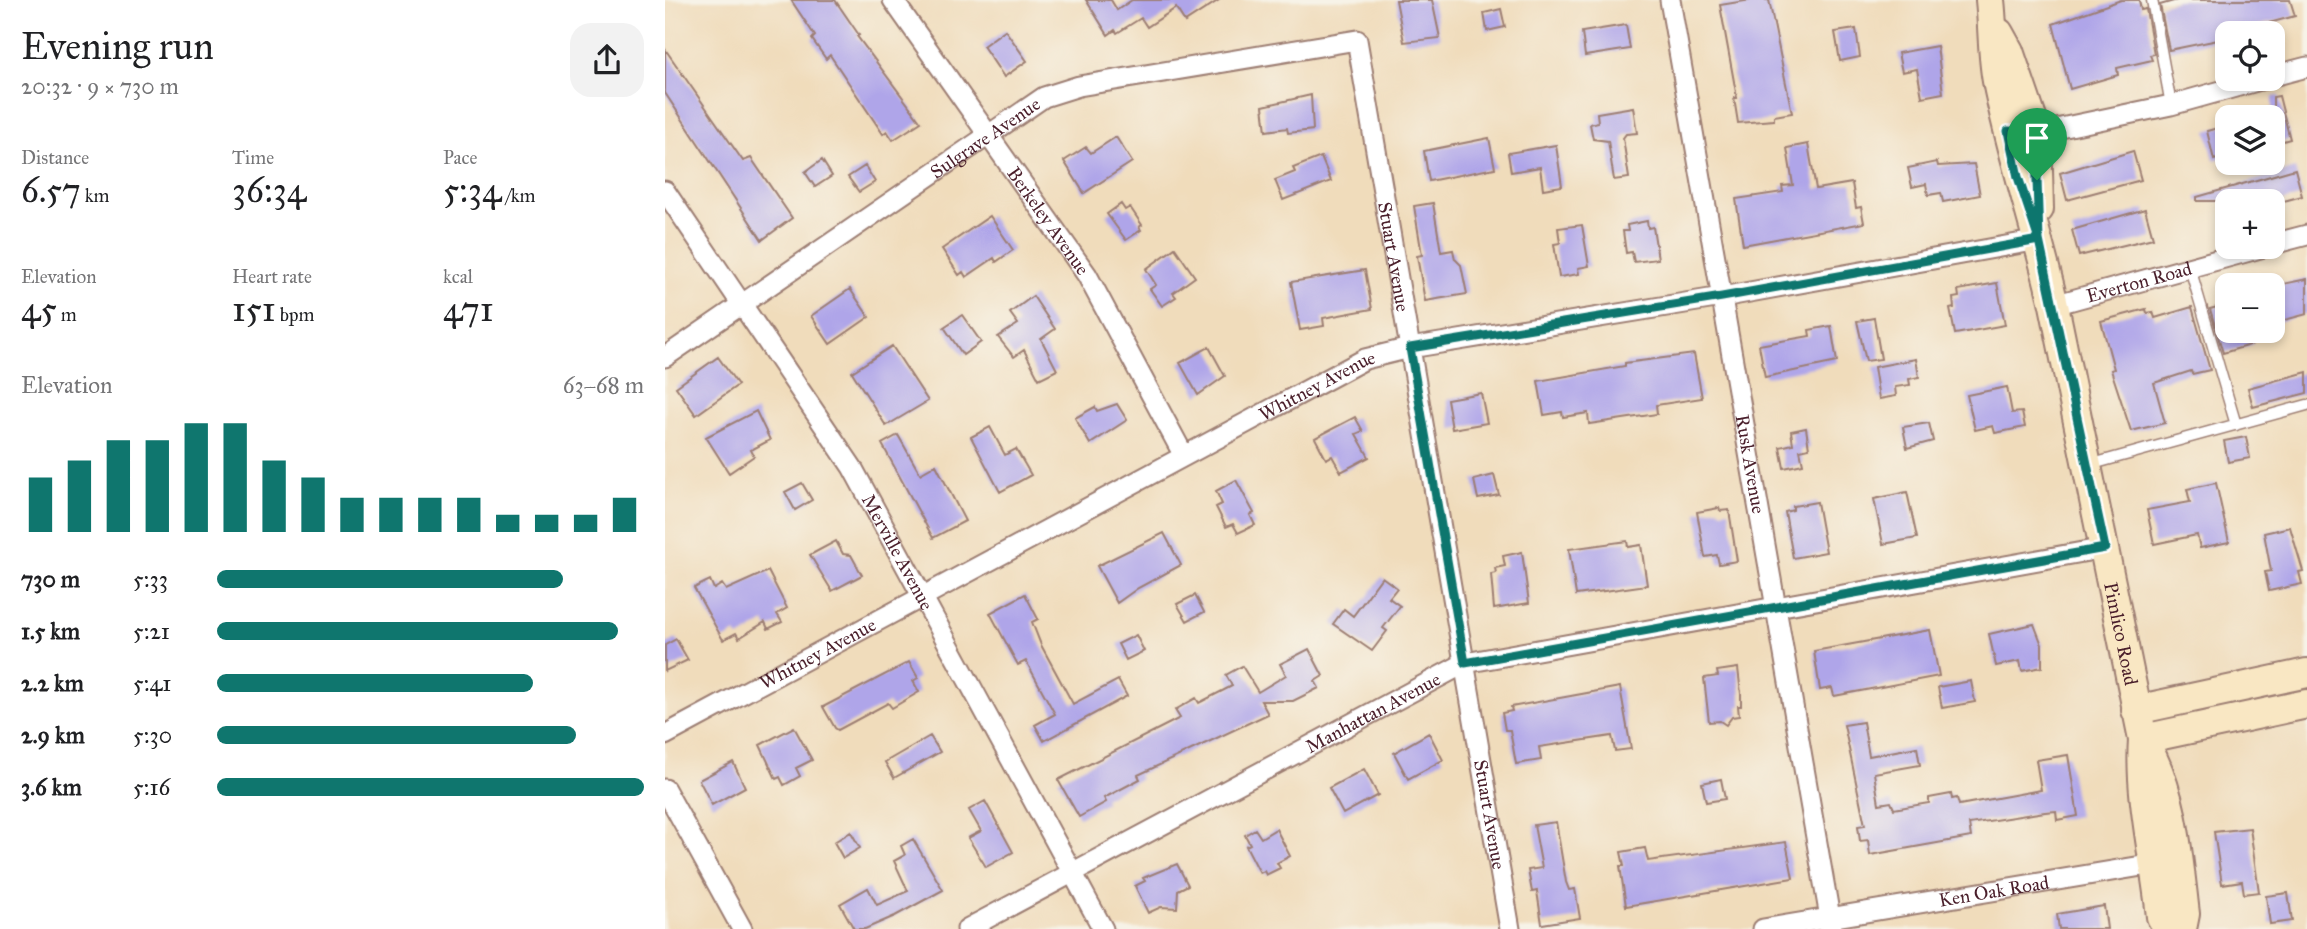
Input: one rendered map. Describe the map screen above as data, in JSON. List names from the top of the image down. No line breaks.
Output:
{"streets":{"street":["Sulgrave Avenue","Berkeley Avenue","Stuart Avenue","Everton Road","Whitney Avenue","Rusk Avenue","Merville Avenue","Pimlico Road","Manhattan Avenue","Ken Oak Road"]},"crossings":[["Sulgrave Avenue","Berkeley Avenue"],["Sulgrave Avenue","Stuart Avenue"],["Sulgrave Avenue","Merville Avenue"],["Berkeley Avenue","Whitney Avenue"],["Stuart Avenue","Whitney Avenue"],["Stuart Avenue","Manhattan Avenue"],["Everton Road","Pimlico Road"],["Whitney Avenue","Rusk Avenue"],["Whitney Avenue","Merville Avenue"],["Whitney Avenue","Pimlico Road"],["Rusk Avenue","Manhattan Avenue"],["Rusk Avenue","Ken Oak Road"],["Merville Avenue","Manhattan Avenue"],["Pimlico Road","Manhattan Avenue"],["Pimlico Road","Ken Oak Road"]],"page":{"heading":["Evening run","20:32 · 9 × 730 m"],"map_buttons":["+","−"],"stats":[["Distance","6.57 km"],["Time","36:34"],["Pace","5:34 /km"],["Elevation","45 m"],["Heart rate","151 bpm"],["kcal","471"]],"chart":["Elevation","63–68 m"],"list":[{"name":"730 m","note":"5:33"},{"name":"1.5 km","note":"5:21"},{"name":"2.2 km","note":"5:41"},{"name":"2.9 km","note":"5:30"},{"name":"3.6 km","note":"5:16"}]}}
